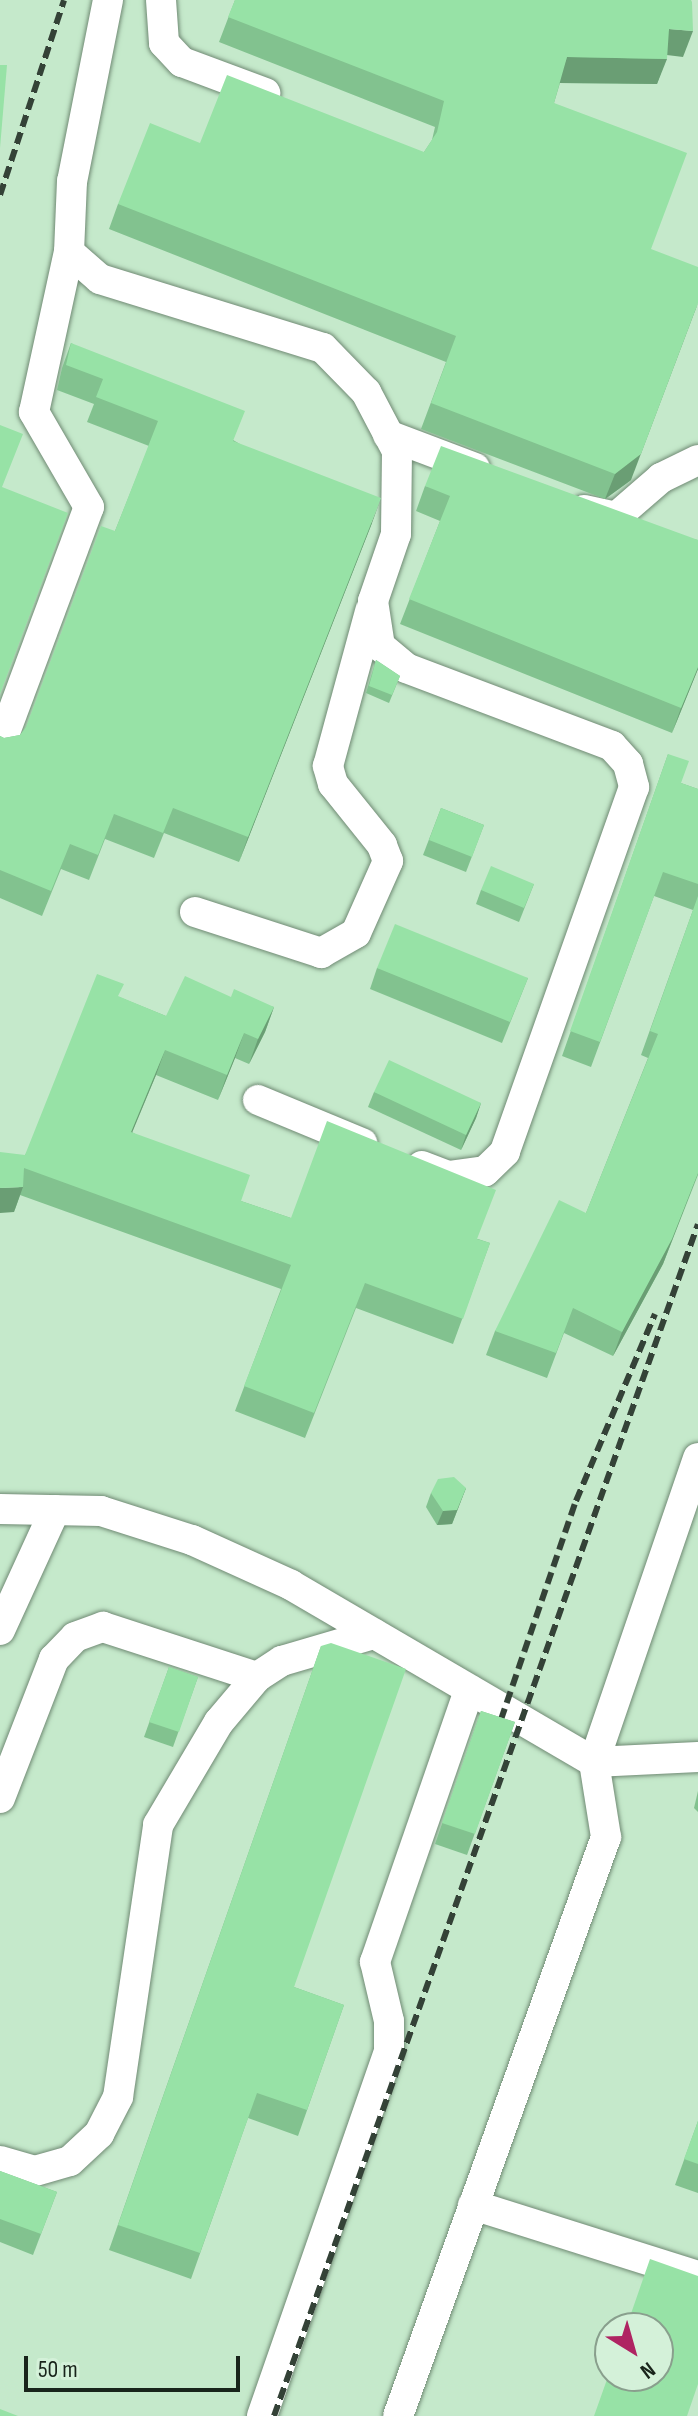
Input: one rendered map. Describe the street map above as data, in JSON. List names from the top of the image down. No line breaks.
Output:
{"scale_bar":"50 m","north":"bottom right"}
